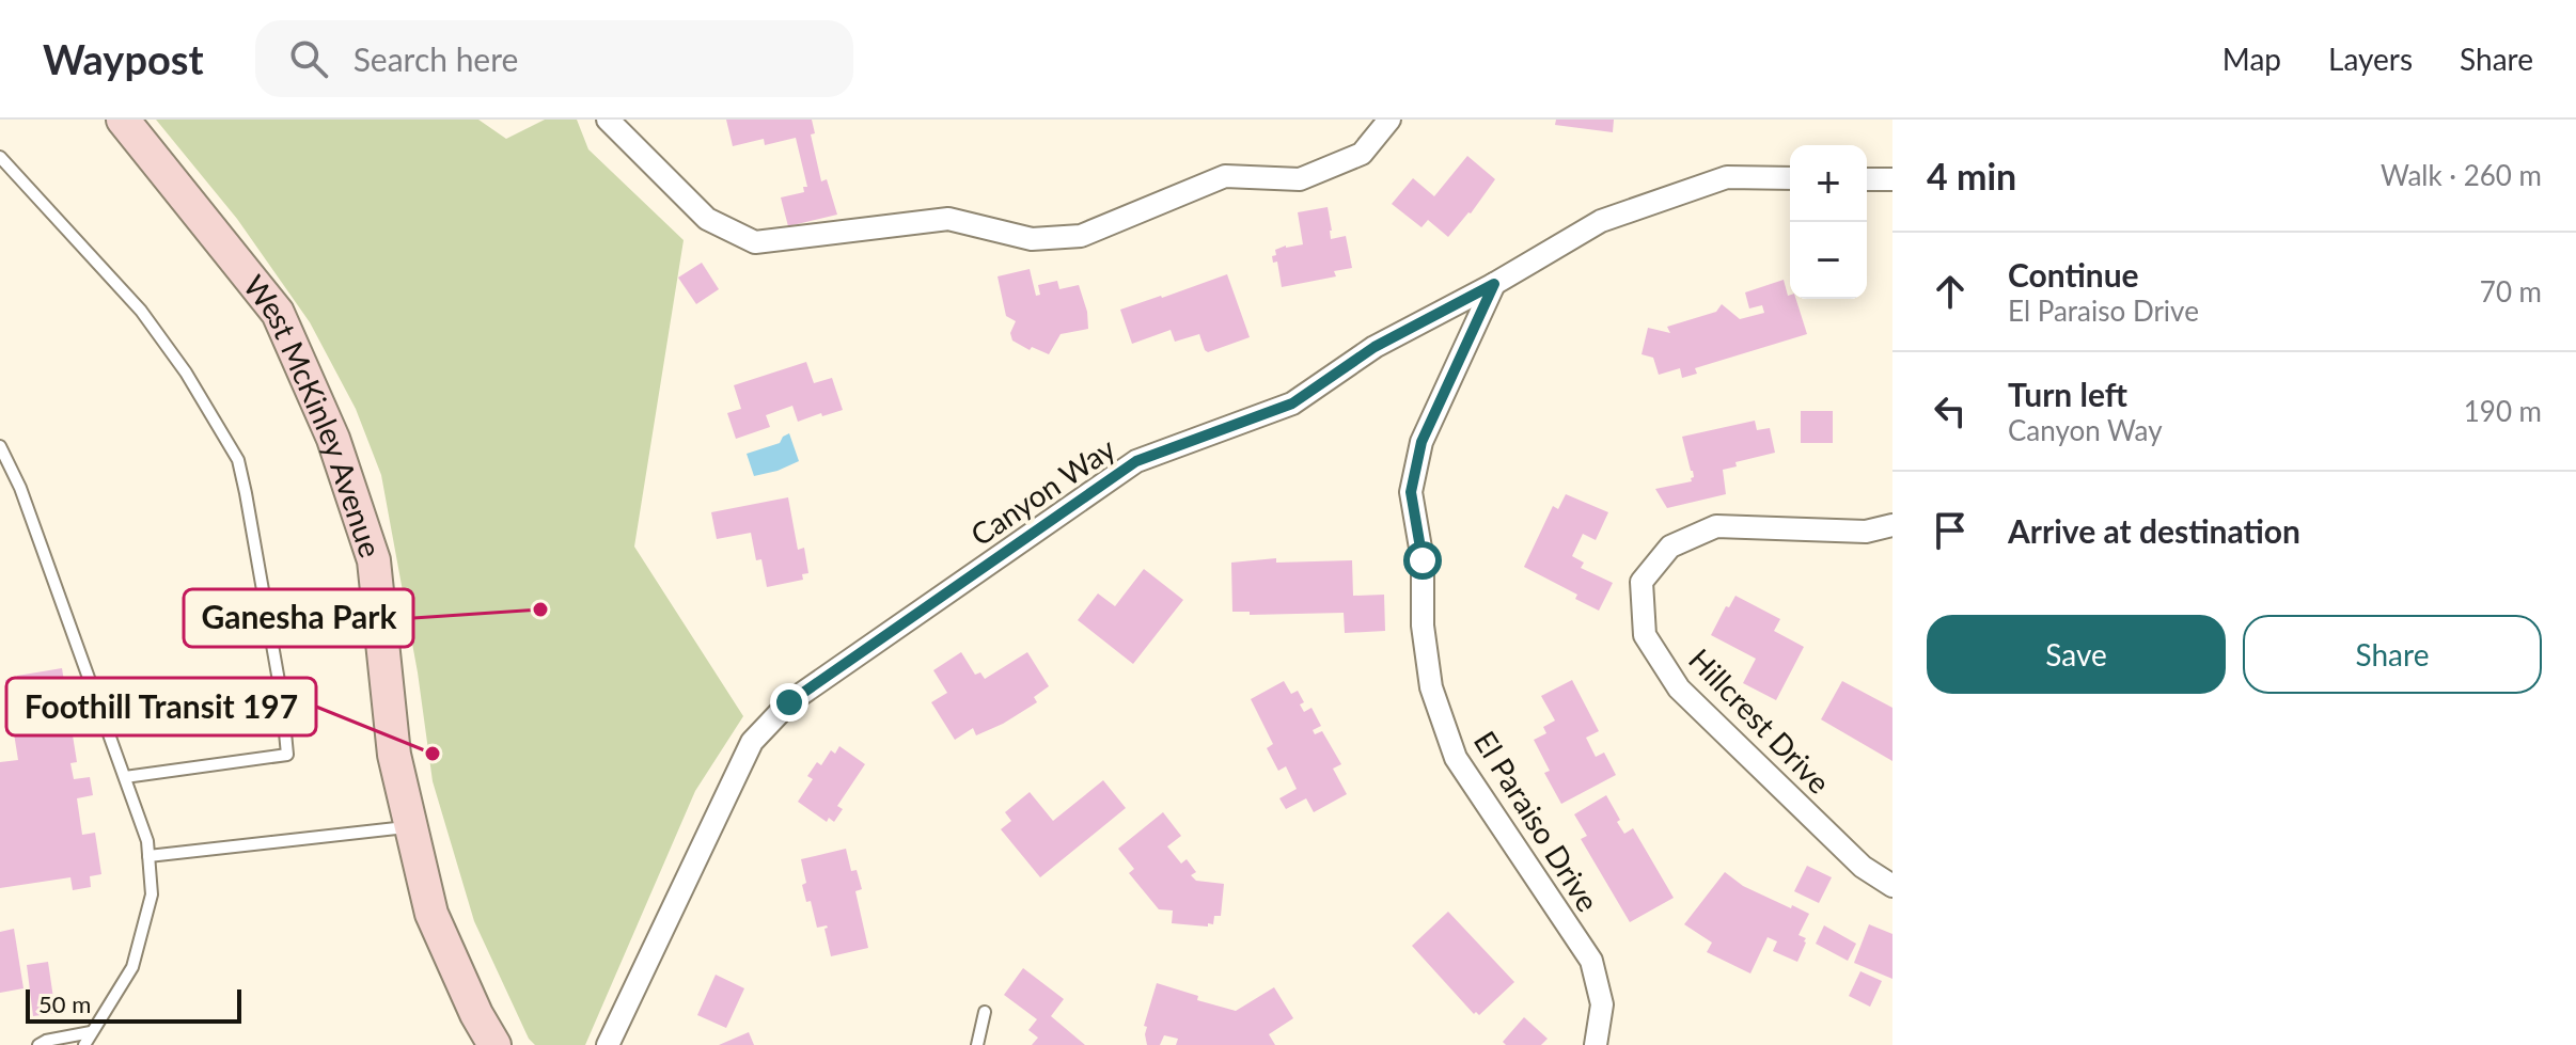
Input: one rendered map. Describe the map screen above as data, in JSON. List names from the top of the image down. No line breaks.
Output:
{"streets":{"main road":["West McKinley Avenue"],"street":["Canyon Way","Hillcrest Drive","El Paraiso Drive"]},"crossings":[["Canyon Way","El Paraiso Drive"]],"places":["Ganesha Park","Foothill Transit 197"],"scale_bar":"50 m","page":{"header":"Waypost","search":"Search here","nav":["Map","Layers","Share"],"heading":["4 min","Walk · 260 m"],"map_buttons":["+","−"],"list":[["Continue","El Paraiso Drive","70 m"],["Turn left","Canyon Way","190 m"],"Arrive at destination"],"buttons":["Save","Share"],"scale":"50 m"}}
